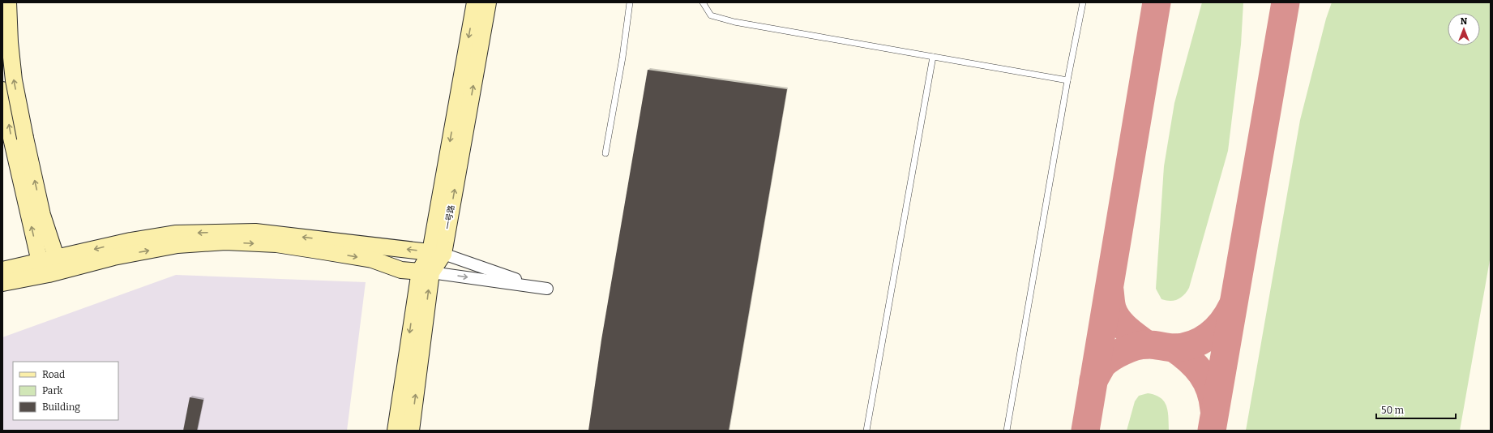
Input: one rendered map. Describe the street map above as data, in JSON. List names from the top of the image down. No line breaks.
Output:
{"streets":{"main road":["一号路"]},"legend":["Road","Park","Building"],"scale_bar":"50 m","north":"top"}
